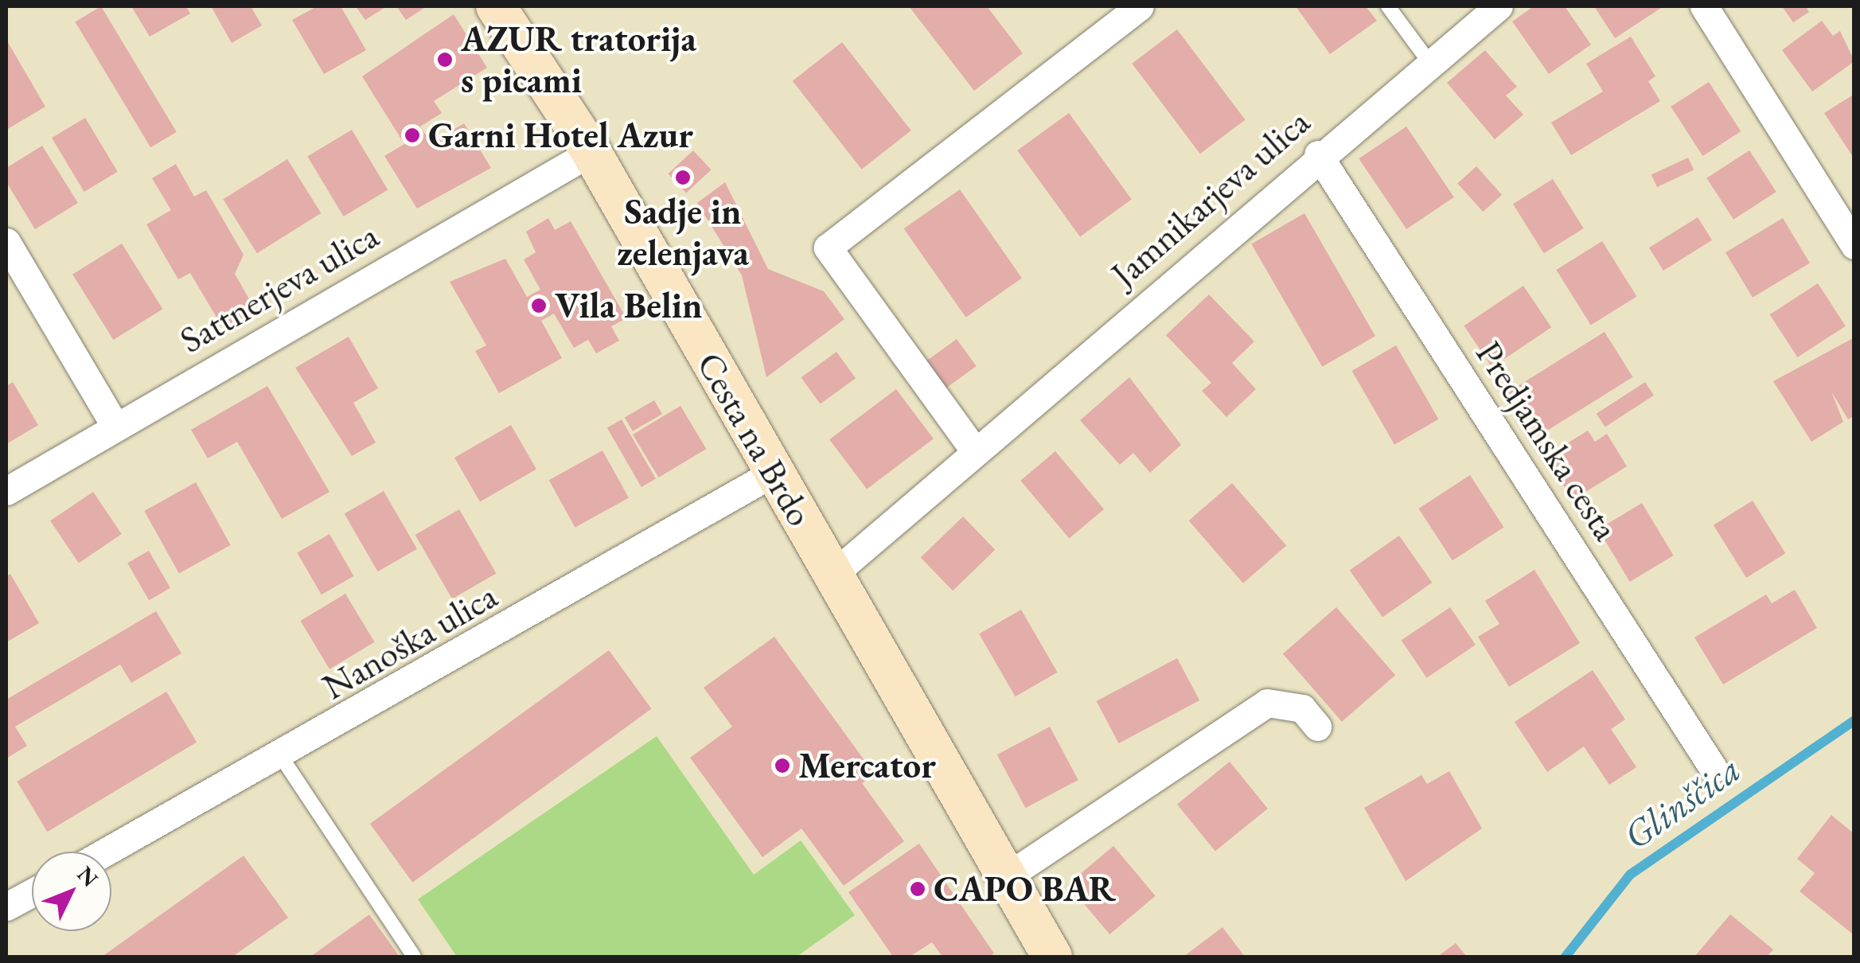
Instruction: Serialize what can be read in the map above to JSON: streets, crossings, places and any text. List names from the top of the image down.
{
  "streets": {
    "street": [
      "Jamnikarjeva ulica",
      "Sattnerjeva ulica",
      "Cesta na Brdo",
      "Predjamska cesta",
      "Nanoška ulica"
    ]
  },
  "crossings": [
    ["Jamnikarjeva ulica", "Cesta na Brdo"],
    ["Jamnikarjeva ulica", "Predjamska cesta"],
    ["Sattnerjeva ulica", "Cesta na Brdo"],
    ["Cesta na Brdo", "Nanoška ulica"]
  ],
  "water": ["Glinščica"],
  "places": [
    "AZUR tratorija s picami",
    "Garni Hotel Azur",
    "Sadje in zelenjava",
    "Vila Belin",
    "Mercator",
    "CAPO BAR"
  ],
  "north": "top right"
}
